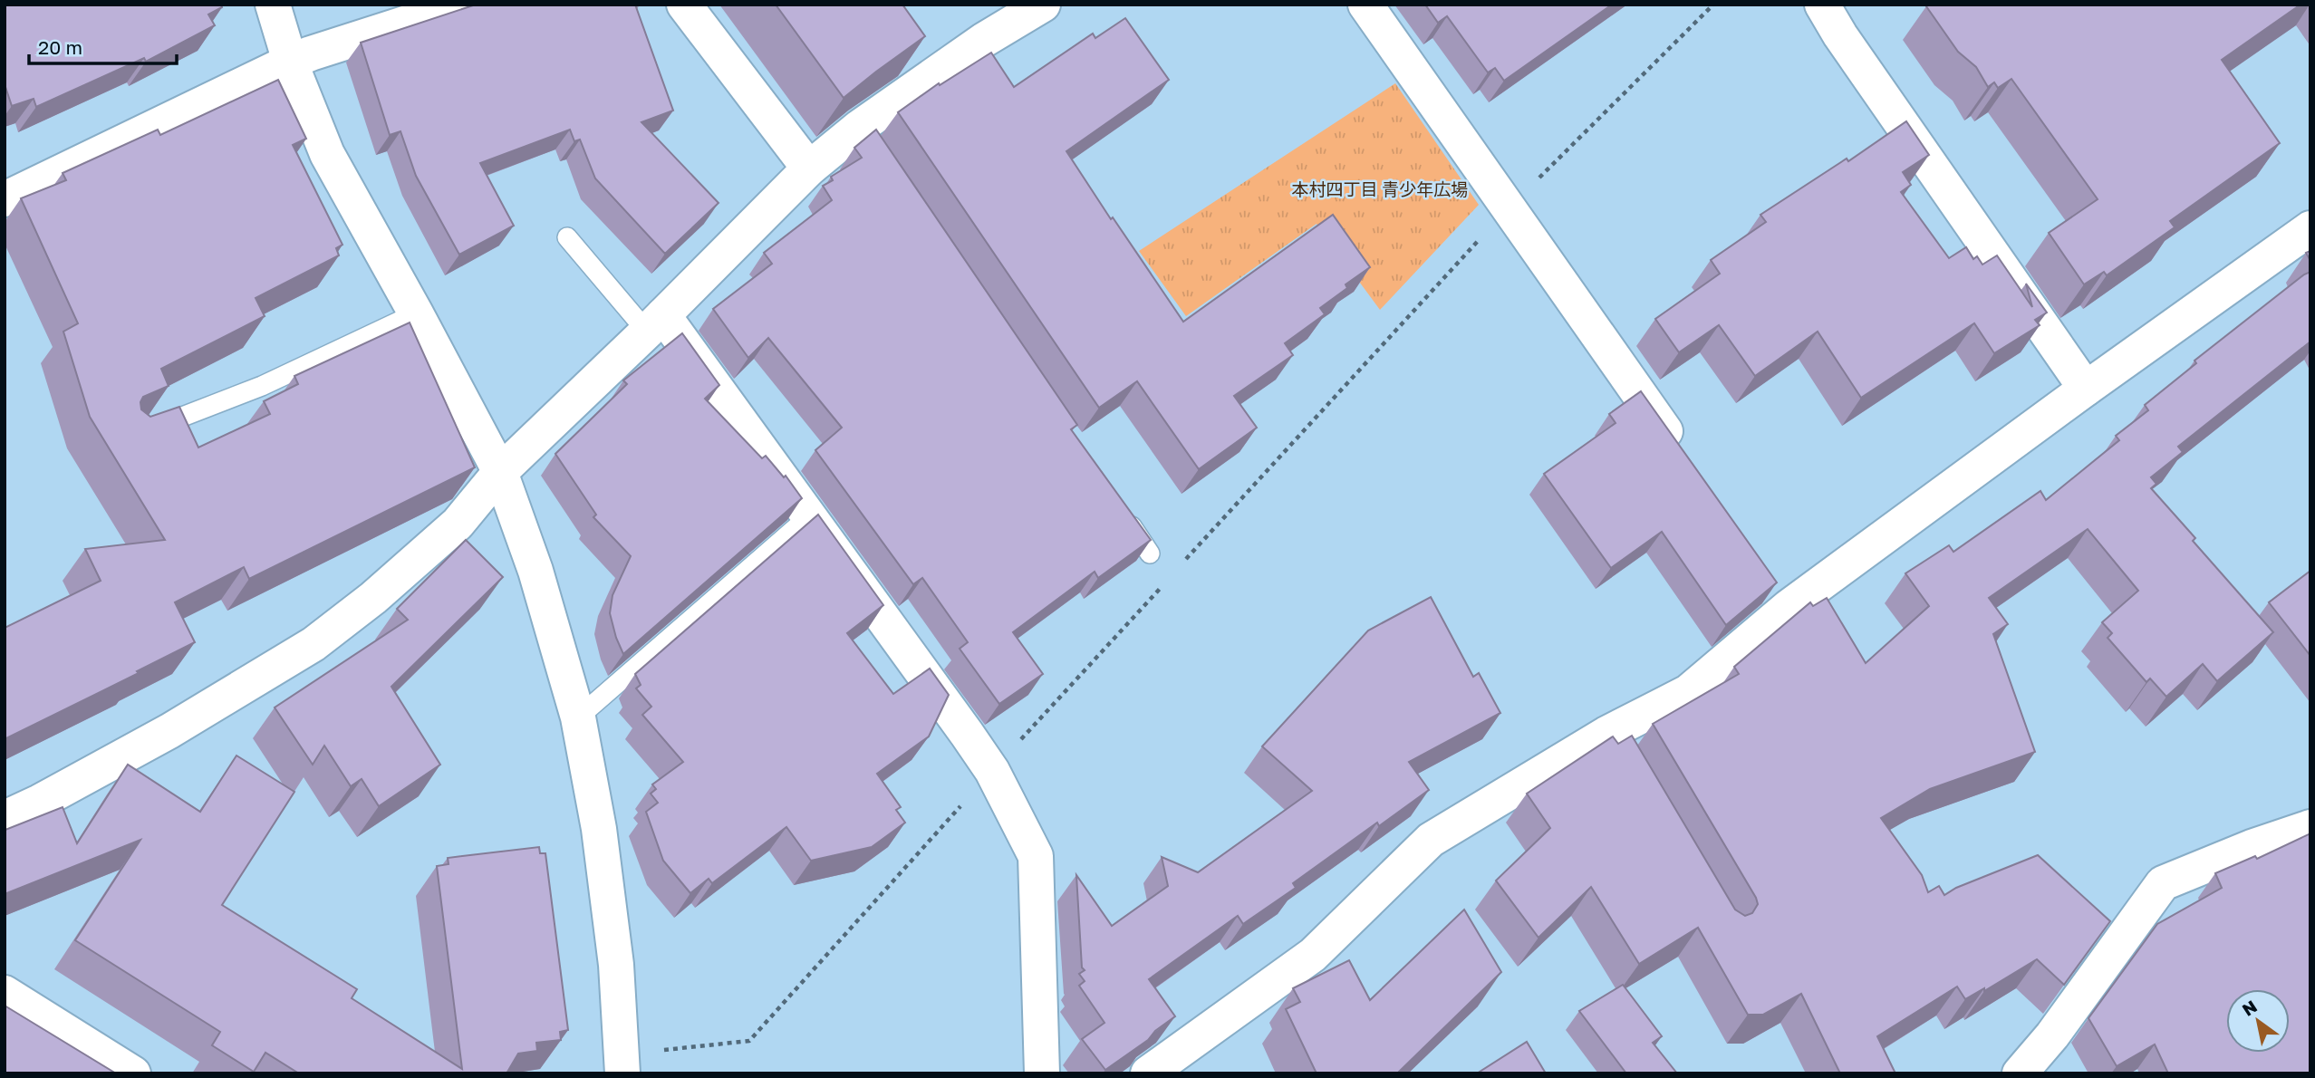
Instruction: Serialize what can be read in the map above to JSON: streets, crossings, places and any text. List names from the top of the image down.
{
  "parks": ["本村四丁目 青少年広場"],
  "scale_bar": "20 m",
  "north": "top left"
}
